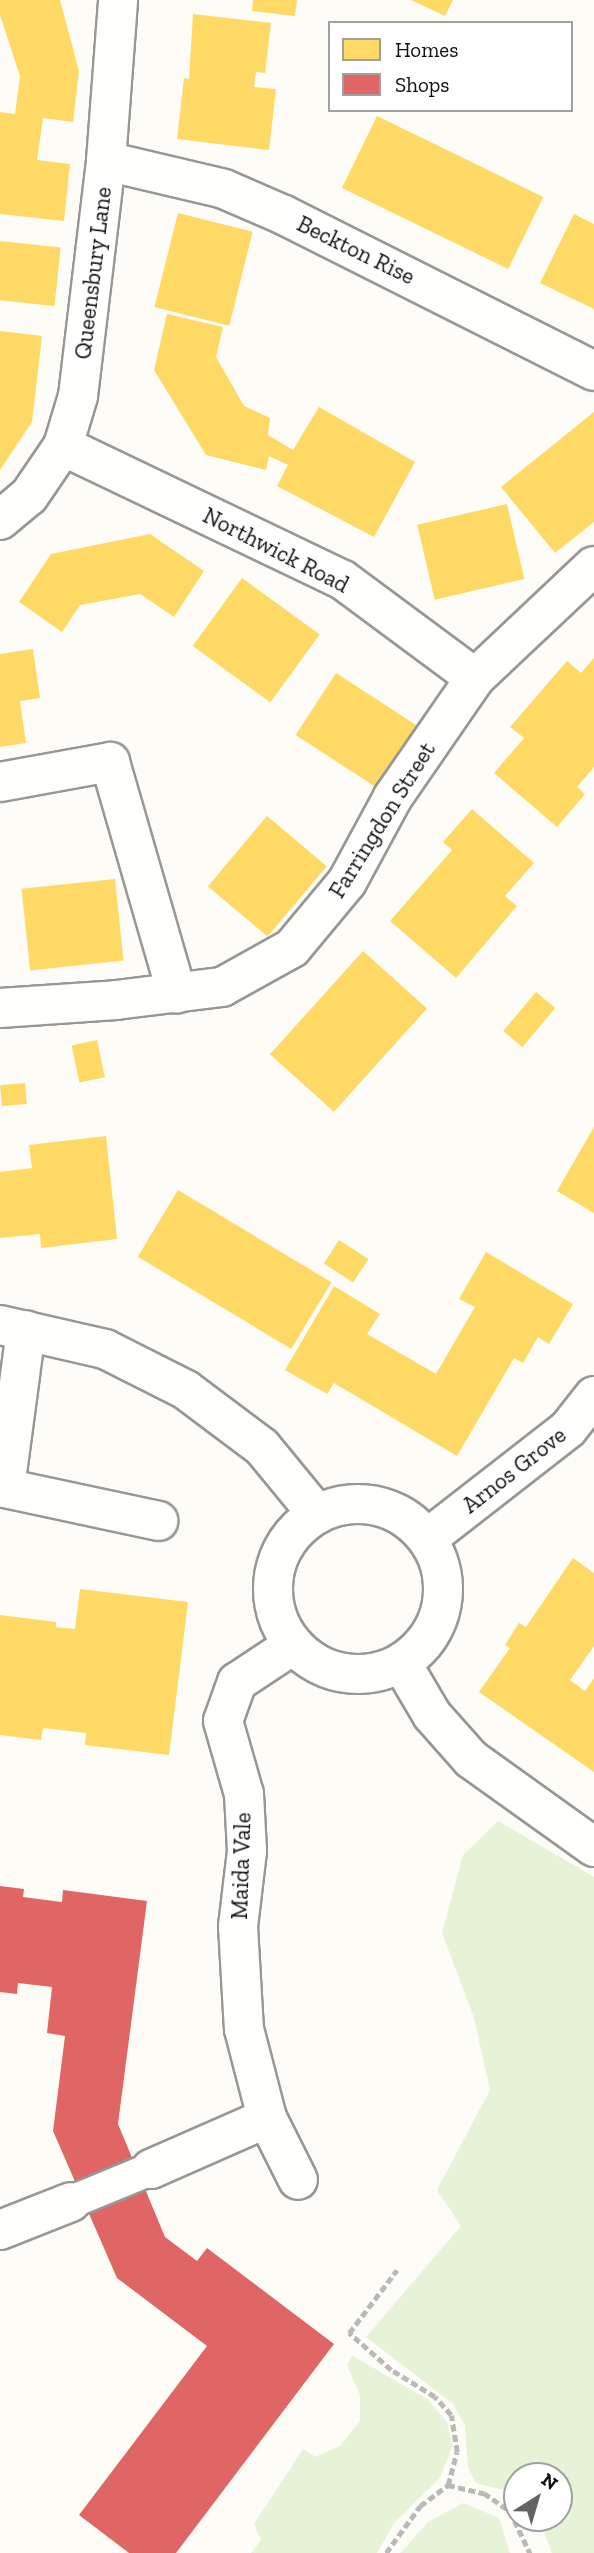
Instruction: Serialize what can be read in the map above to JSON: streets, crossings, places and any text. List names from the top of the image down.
{
  "streets": {
    "street": [
      "Beckton Rise",
      "Queensbury Lane",
      "Northwick Road",
      "Farringdon Street",
      "Arnos Grove",
      "Maida Vale"
    ]
  },
  "crossings": [
    ["Beckton Rise", "Queensbury Lane"],
    ["Queensbury Lane", "Northwick Road"],
    ["Northwick Road", "Farringdon Street"],
    ["Arnos Grove", "Maida Vale"]
  ],
  "legend": ["Homes", "Shops"],
  "north": "top right"
}
